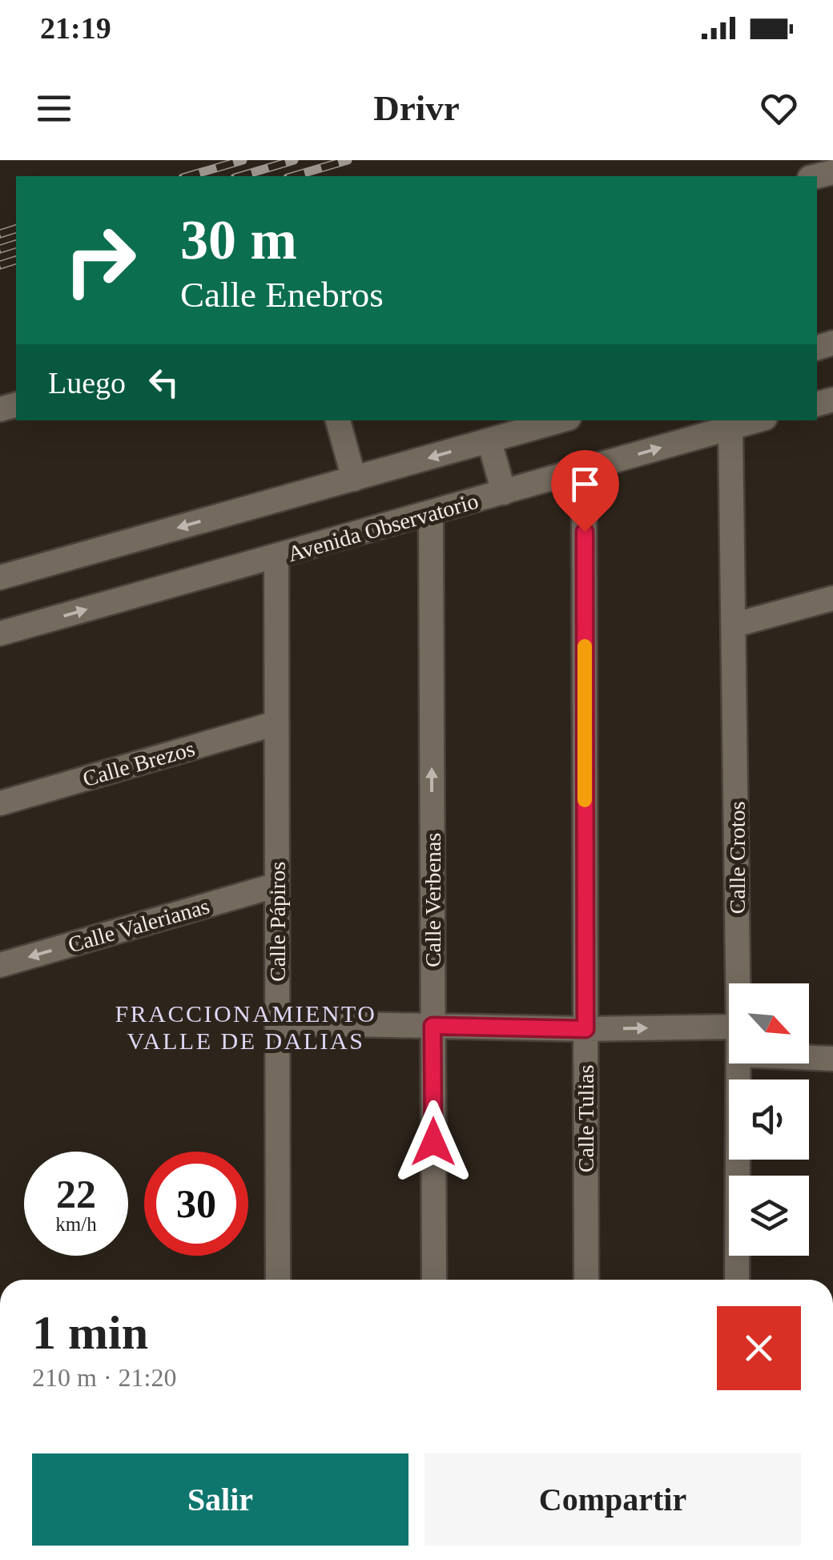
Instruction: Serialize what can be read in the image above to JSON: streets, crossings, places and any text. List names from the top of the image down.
{
  "streets": {
    "street": [
      "Avenida Observatorio",
      "Calle Brezos",
      "Calle Crotos",
      "Calle Verbenas",
      "Calle Pápiros",
      "Calle Valerianas",
      "Calle Tulias"
    ]
  },
  "crossings": [
    ["Avenida Observatorio", "Calle Crotos"],
    ["Avenida Observatorio", "Calle Verbenas"],
    ["Avenida Observatorio", "Calle Pápiros"],
    ["Avenida Observatorio", "Calle Tulias"],
    ["Calle Brezos", "Calle Pápiros"],
    ["Calle Pápiros", "Calle Valerianas"]
  ],
  "one_way": ["Calle Verbenas", "Calle Valerianas"],
  "districts": ["FRACCIONAMIENTO VALLE DE DALIAS"],
  "north": "bottom right",
  "page": {
    "status": "21:19",
    "header": "Drivr",
    "turn": ["30 m", "Calle Enebros"],
    "then": "Luego",
    "speed": "22 km/h",
    "limit": "30",
    "heading": ["1 min", "210 m · 21:20"],
    "buttons": ["Salir", "Compartir"]
  }
}
